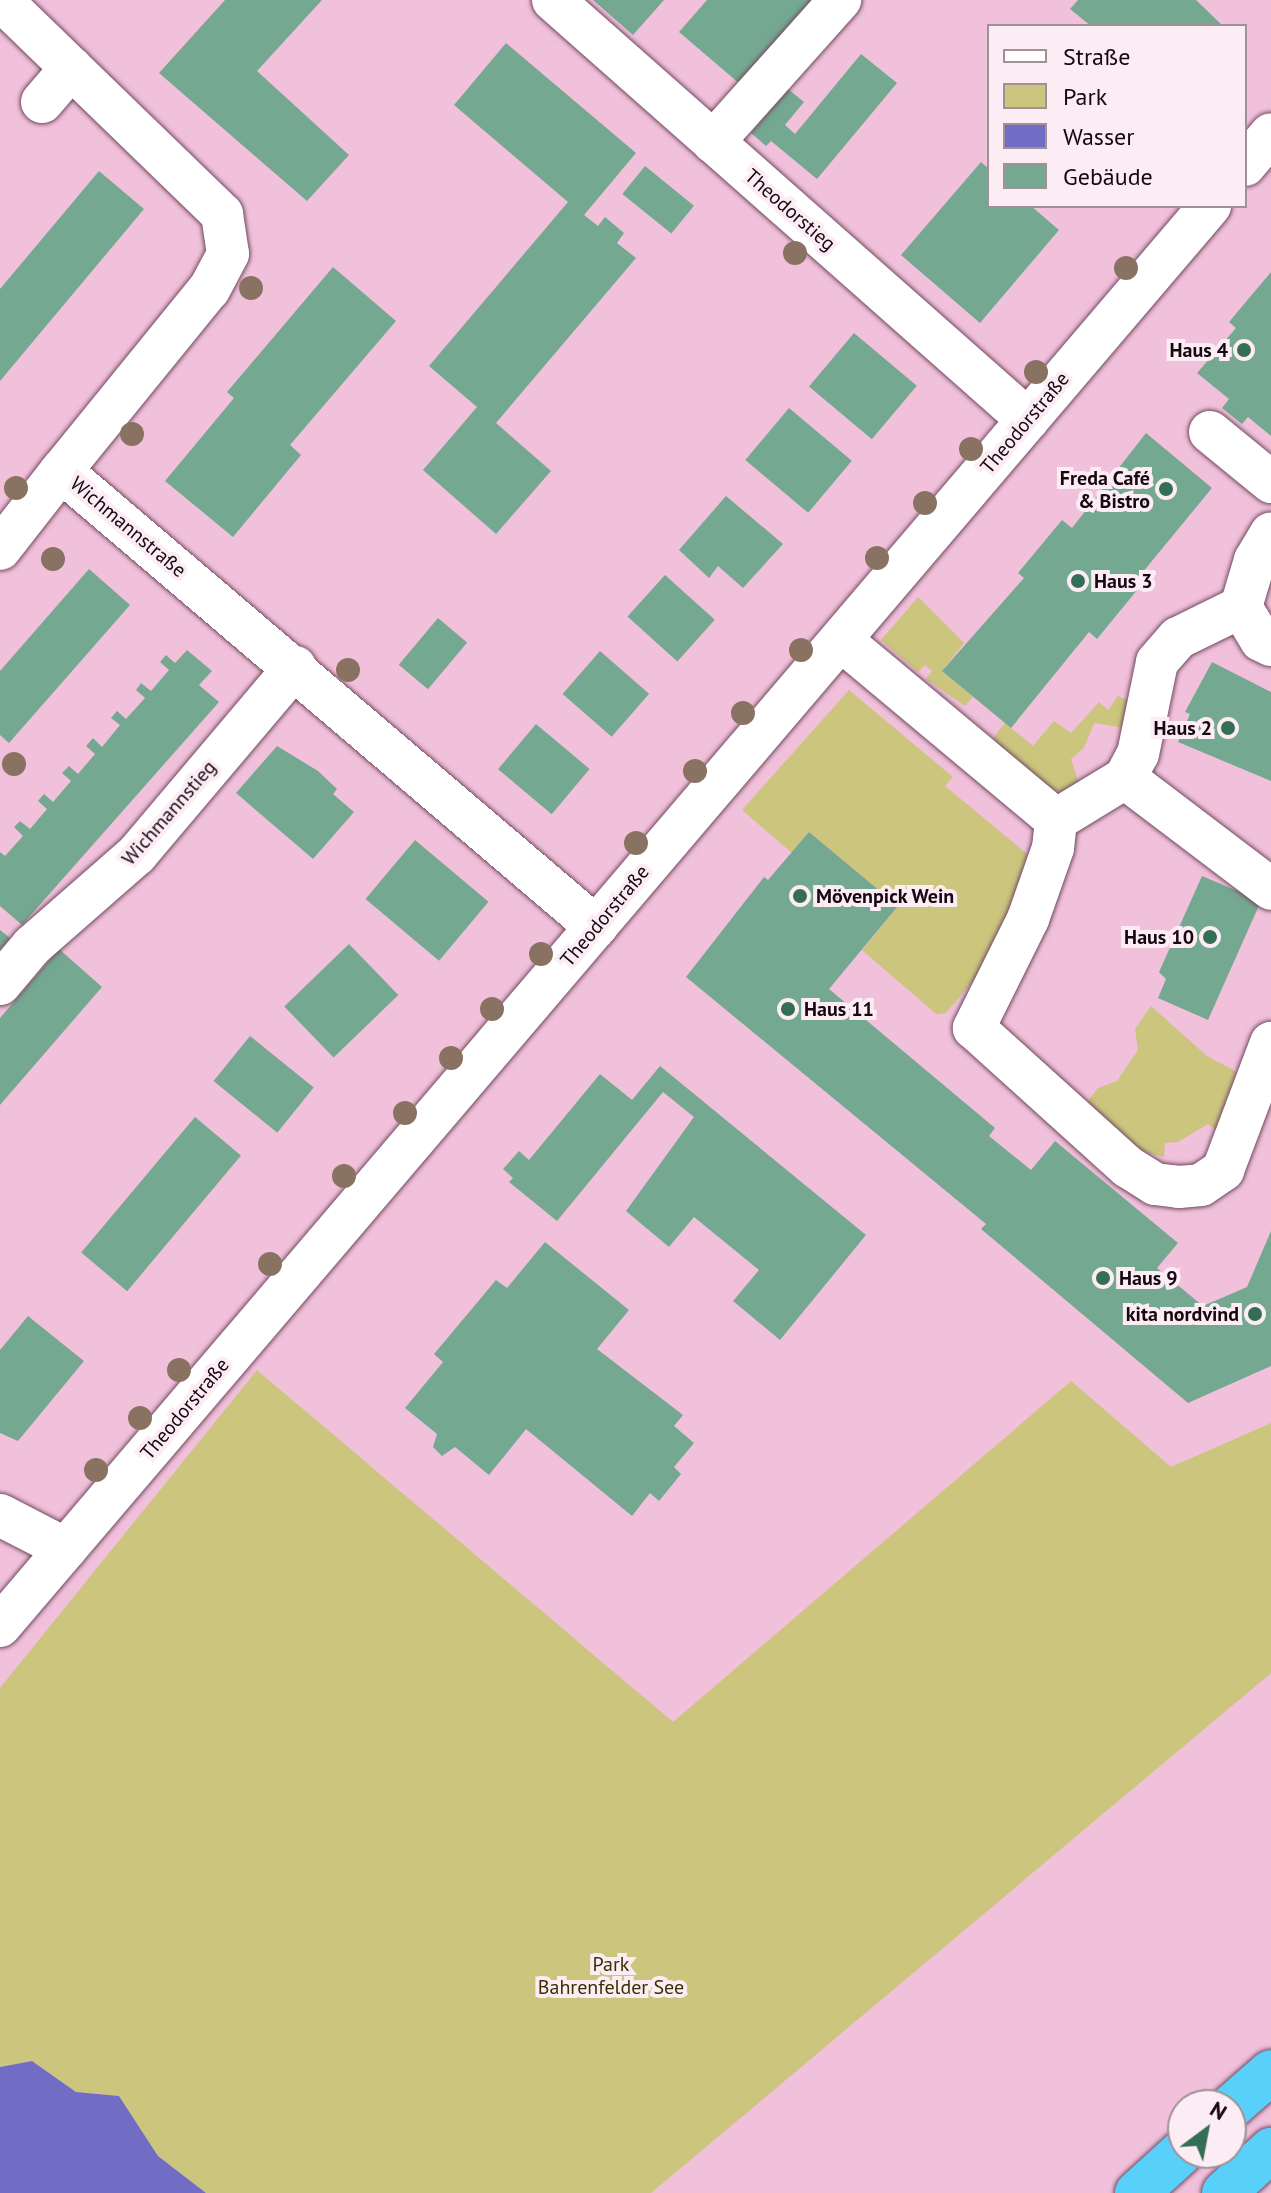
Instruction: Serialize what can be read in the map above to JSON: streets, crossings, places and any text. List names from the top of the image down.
{
  "streets": {
    "street": [
      "Theodorstieg",
      "Theodorstraße",
      "Wichmannstraße",
      "Wichmannstieg"
    ]
  },
  "crossings": [
    ["Theodorstieg", "Theodorstraße"],
    ["Theodorstraße", "Wichmannstraße"],
    ["Wichmannstraße", "Wichmannstieg"]
  ],
  "parks": ["Park Bahrenfelder See"],
  "places": [
    "Haus 4",
    "Freda Café & Bistro",
    "Haus 3",
    "Haus 2",
    "Mövenpick Wein",
    "Haus 10",
    "Haus 11",
    "Haus 9",
    "kita nordvind"
  ],
  "legend": [
    "Straße",
    "Park",
    "Wasser",
    "Gebäude"
  ],
  "north": "top right"
}
